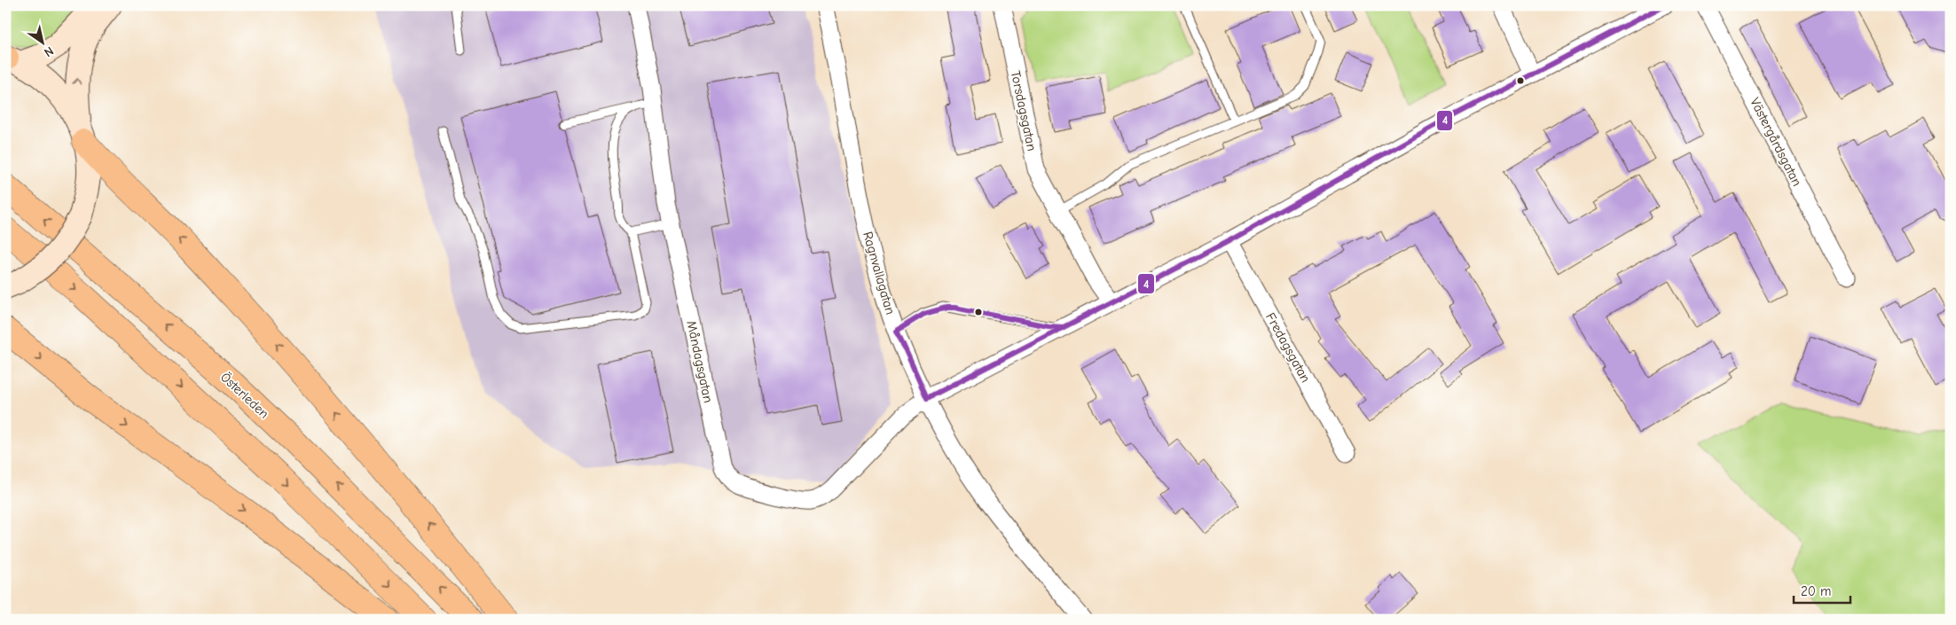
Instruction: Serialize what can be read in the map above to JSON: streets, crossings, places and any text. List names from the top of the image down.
{
  "streets": {
    "main road": ["Österleden"],
    "street": [
      "Torsdagsgatan",
      "Västergårdsgatan",
      "Ragnvallagatan",
      "Fredagsgatan",
      "Måndagsgatan"
    ]
  },
  "crossings": [
    ["Ragnvallagatan", "Måndagsgatan"]
  ],
  "lines": ["transit line 4"],
  "scale_bar": "20 m",
  "north": "bottom right"
}
